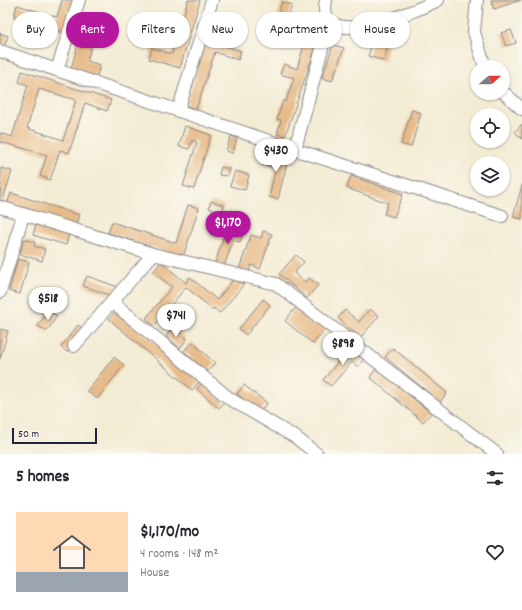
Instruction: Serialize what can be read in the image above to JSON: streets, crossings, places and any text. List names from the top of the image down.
{
  "scale_bar": "50 m",
  "north": "right",
  "page": {
    "chip": [
      "Buy",
      "Rent",
      "Filters",
      "New",
      "Apartment",
      "House"
    ],
    "price": [
      "$430",
      "$1,170",
      "$518",
      "$741",
      "$898"
    ],
    "scale": "50 m",
    "heading": "5 homes",
    "list": [
      {
        "name": "$1,170/mo",
        "note": "4 rooms · 148 m² · House"
      }
    ]
  }
}
